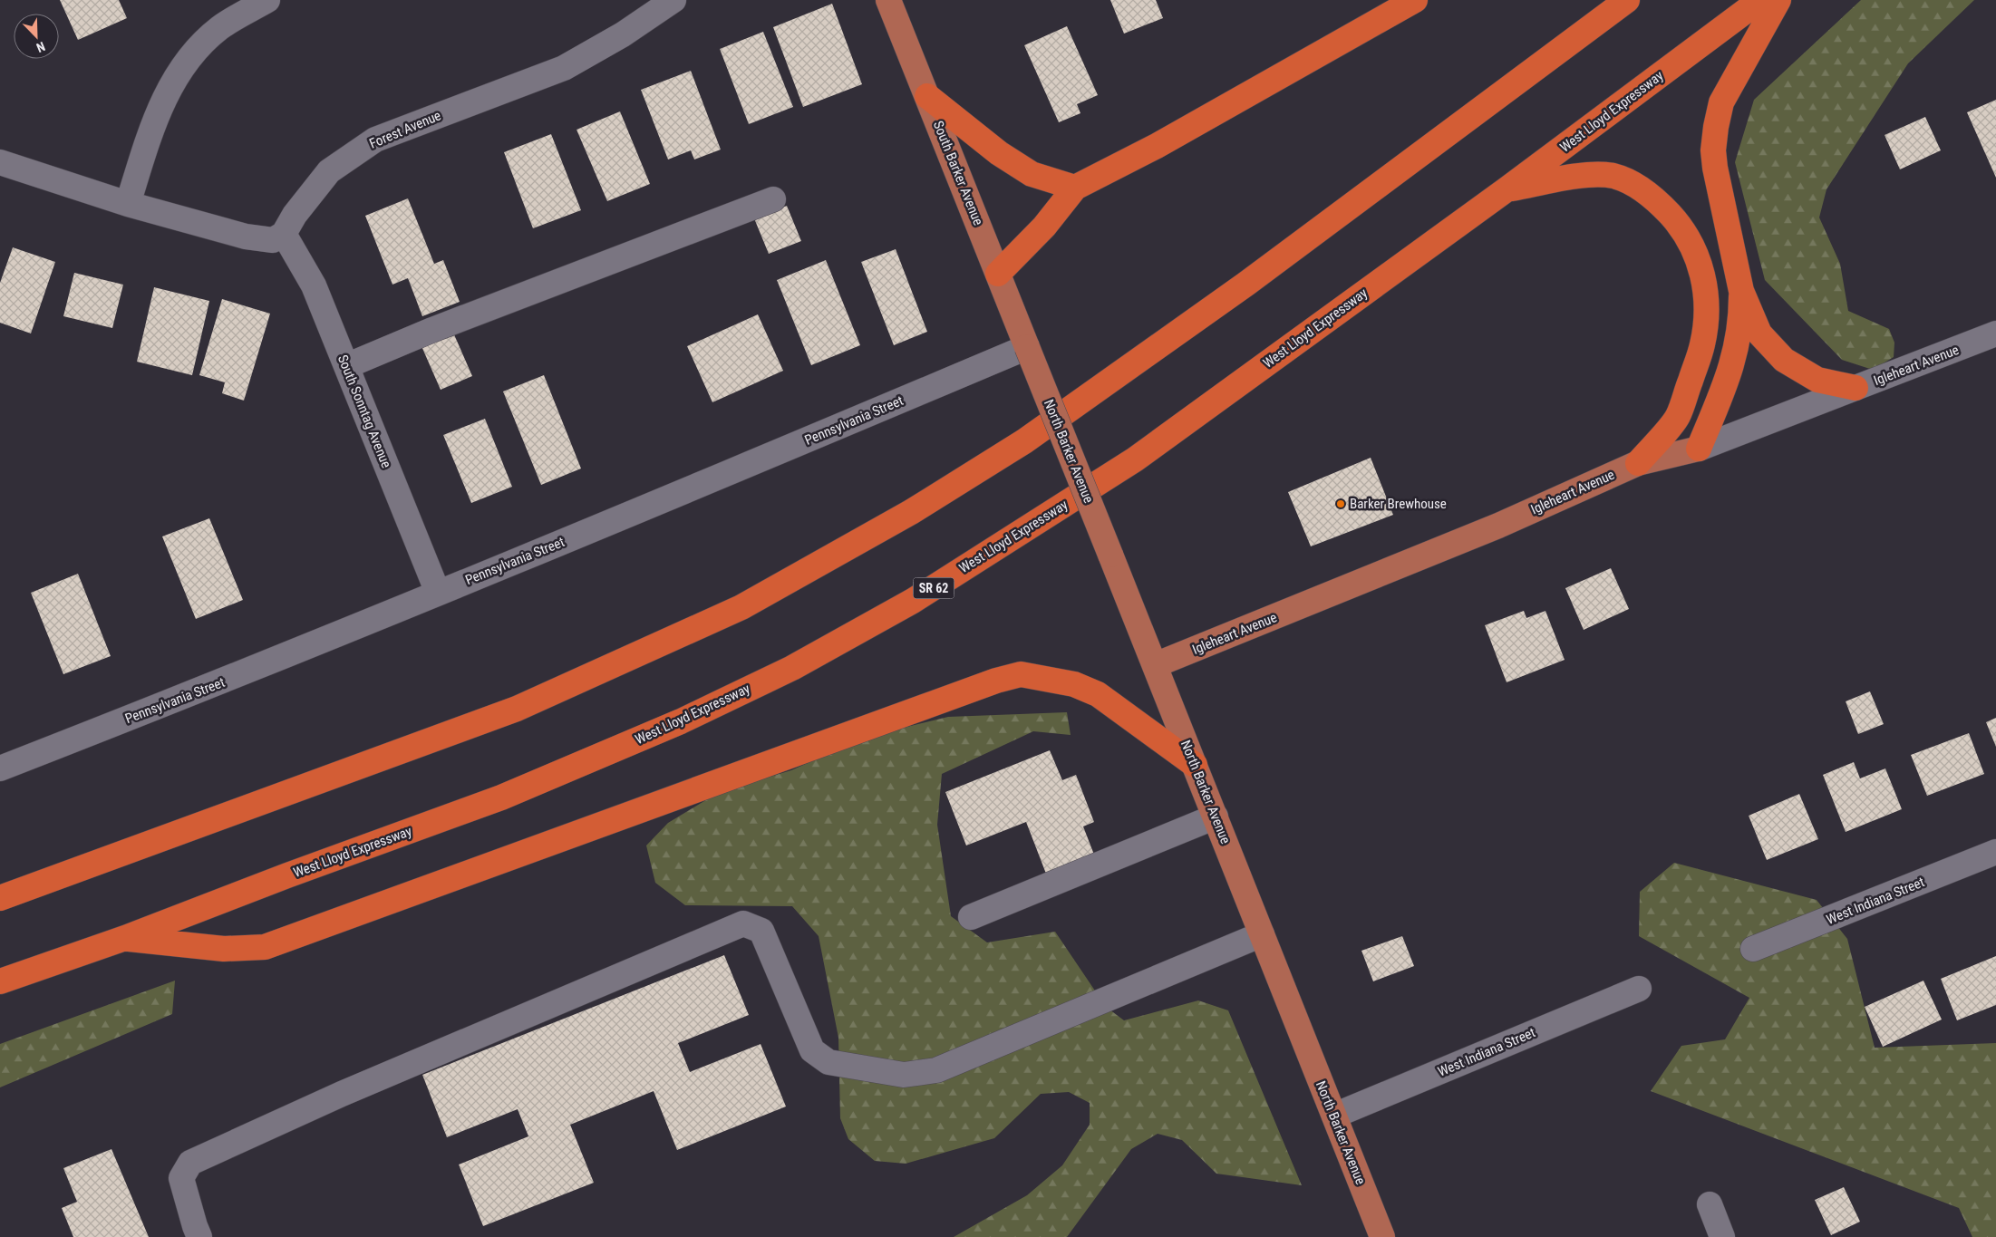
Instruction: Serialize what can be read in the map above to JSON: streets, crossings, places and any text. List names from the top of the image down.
{
  "streets": {
    "highway": ["West Lloyd Expressway", "SR 62"],
    "main road": ["South Barker Avenue", "Igleheart Avenue", "North Barker Avenue"],
    "street": [
      "Forest Avenue",
      "South Sonntag Avenue",
      "Pennsylvania Street",
      "West Indiana Street"
    ]
  },
  "crossings": [
    ["Forest Avenue", "South Sonntag Avenue"],
    ["South Barker Avenue", "Pennsylvania Street"],
    ["South Barker Avenue", "North Barker Avenue"],
    ["Igleheart Avenue", "North Barker Avenue"],
    ["South Sonntag Avenue", "Pennsylvania Street"],
    ["Pennsylvania Street", "North Barker Avenue"],
    ["North Barker Avenue", "West Indiana Street"]
  ],
  "places": ["Barker Brewhouse"],
  "north": "bottom right"
}
